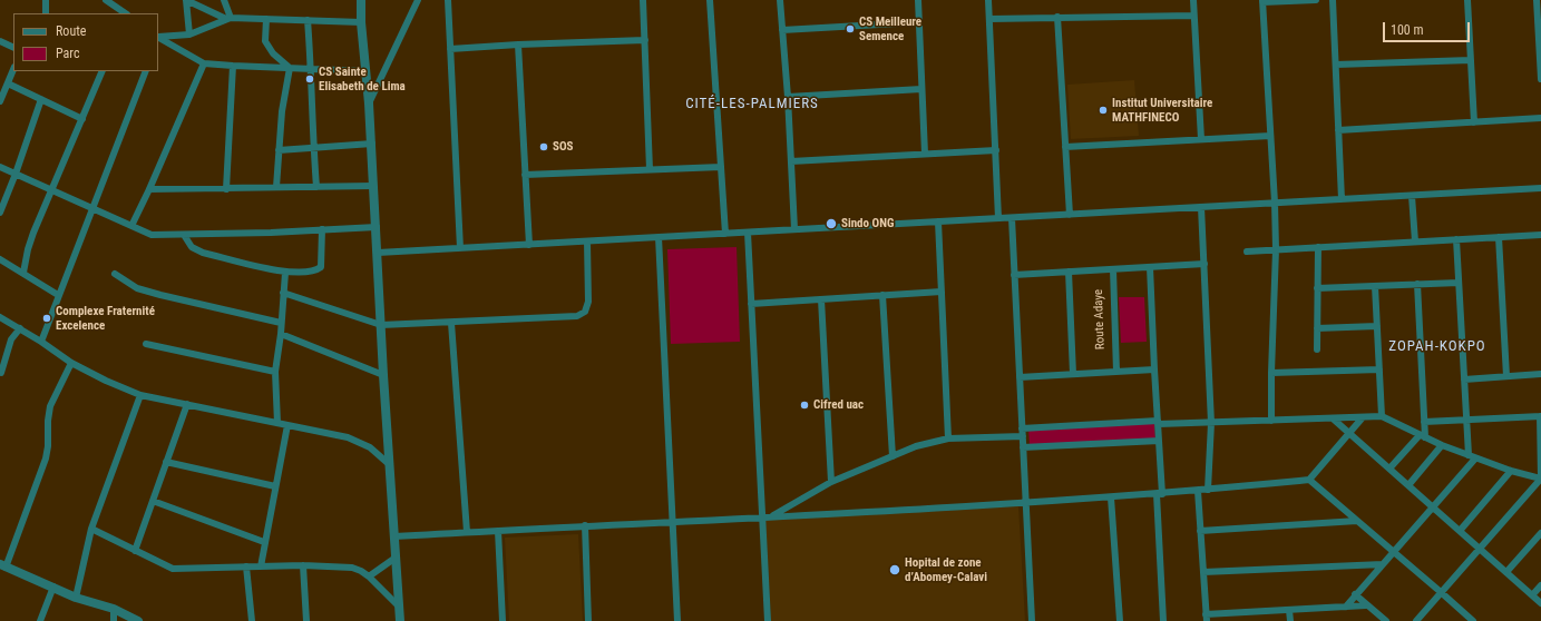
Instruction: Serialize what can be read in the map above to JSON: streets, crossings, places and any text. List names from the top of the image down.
{
  "districts": ["CITÉ-LES-PALMIERS", "ZOPAH-KOKPO"],
  "places": [
    "CS Meilleure Semence",
    "CS Sainte Elisabeth de Lima",
    "Institut Universitaire MATHFINECO",
    "SOS",
    "Sindo ONG",
    "Complexe Fraternité Excelence",
    "Cifred uac",
    "Hopital de zone d’Abomey-Calavi"
  ],
  "legend": ["Route", "Parc"],
  "scale_bar": "100 m"
}
